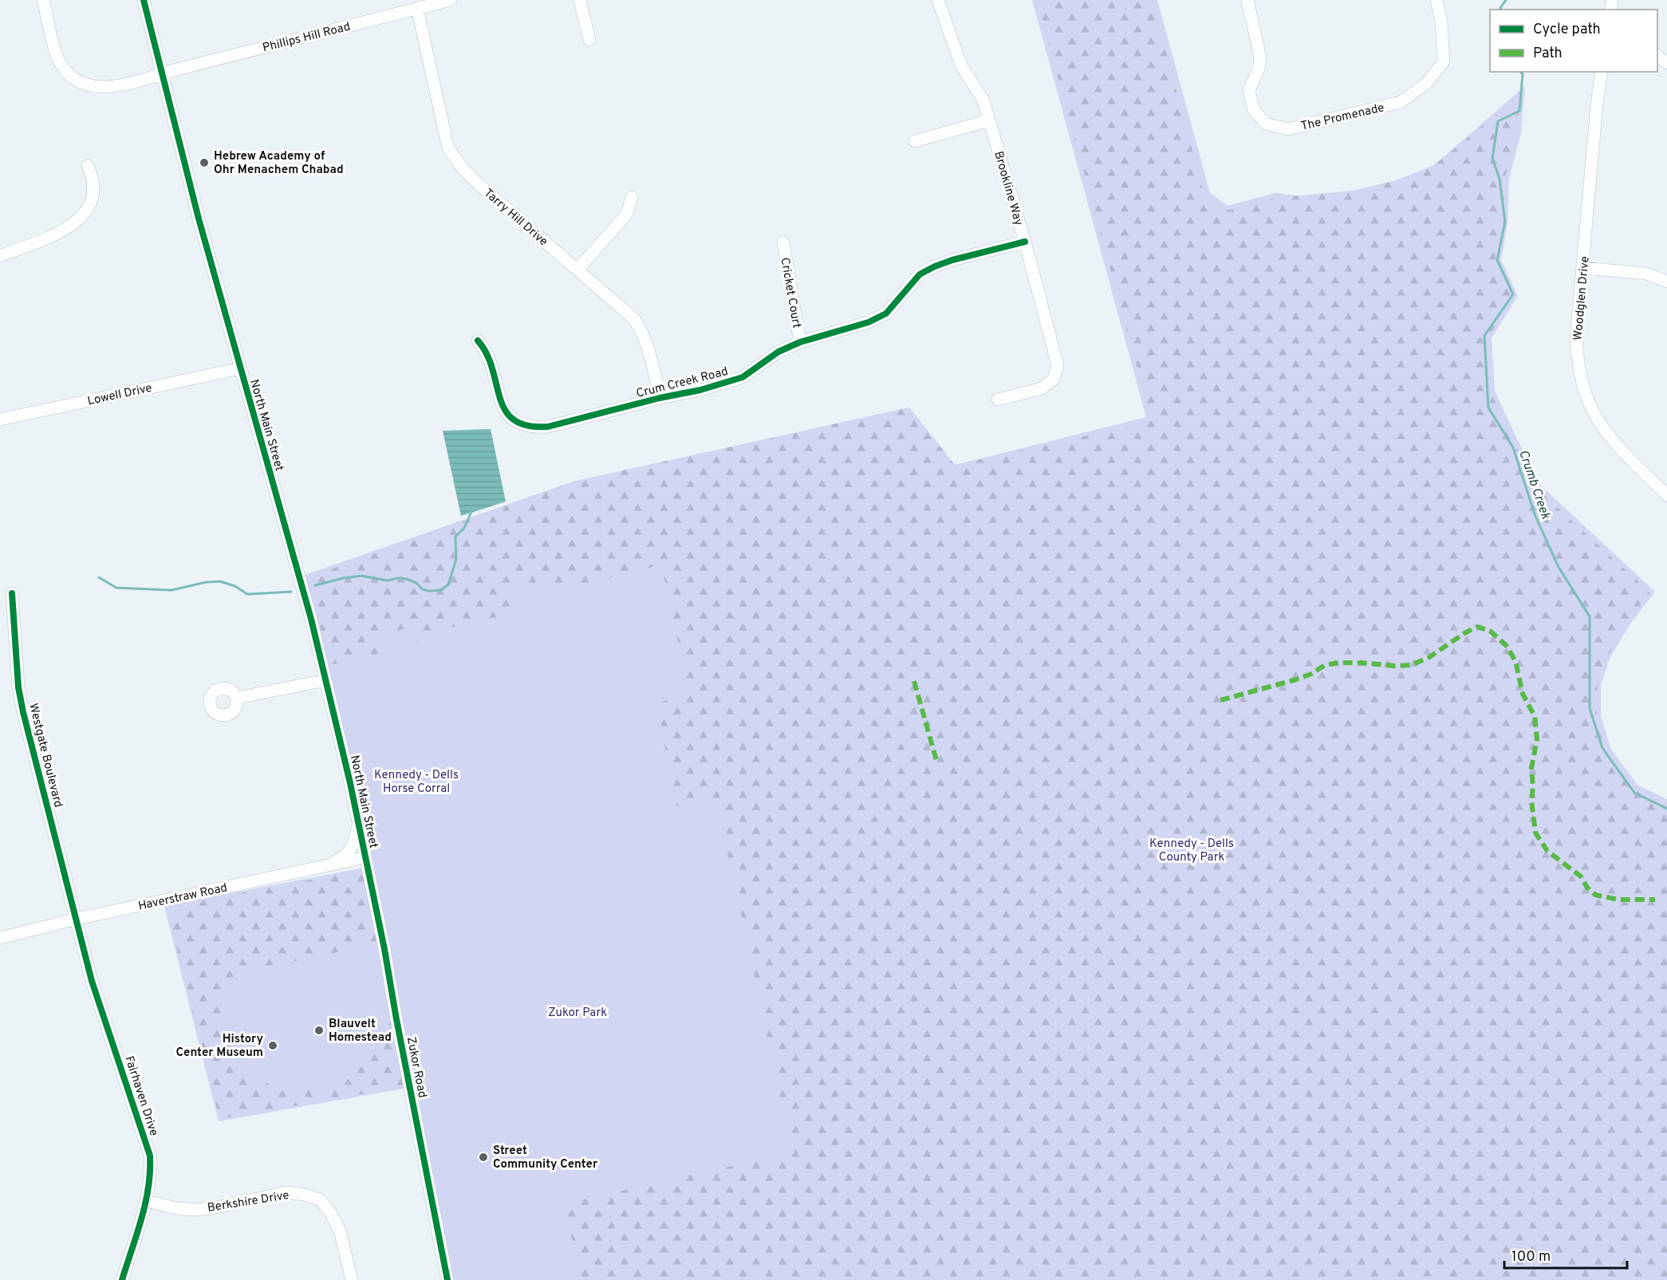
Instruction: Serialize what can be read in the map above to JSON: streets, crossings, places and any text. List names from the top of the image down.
{
  "streets": {
    "street": [
      "Phillips Hill Road",
      "The Promenade",
      "Brookline Way",
      "Tarry Hill Drive",
      "Cricket Court",
      "Woodglen Drive",
      "Crum Creek Road",
      "Lowell Drive",
      "North Main Street",
      "Westgate Boulevard",
      "Haverstraw Road",
      "Zukor Road",
      "Fairhaven Drive",
      "Berkshire Drive"
    ]
  },
  "crossings": [
    ["Phillips Hill Road", "Tarry Hill Drive"],
    ["Phillips Hill Road", "North Main Street"],
    ["Brookline Way", "Crum Creek Road"],
    ["Tarry Hill Drive", "Crum Creek Road"],
    ["Cricket Court", "Crum Creek Road"],
    ["Lowell Drive", "North Main Street"],
    ["North Main Street", "Haverstraw Road"],
    ["North Main Street", "Zukor Road"],
    ["Westgate Boulevard", "Haverstraw Road"],
    ["Westgate Boulevard", "Fairhaven Drive"],
    ["Haverstraw Road", "Zukor Road"],
    ["Haverstraw Road", "Fairhaven Drive"],
    ["Fairhaven Drive", "Berkshire Drive"]
  ],
  "water": ["Crumb Creek"],
  "parks": ["Kennedy - Dells Horse Corral", "Kennedy - Dells County Park", "Zukor Park"],
  "places": [
    "Hebrew Academy of Ohr Menachem Chabad",
    "Blauvelt Homestead",
    "History Center Museum",
    "Street Community Center"
  ],
  "legend": ["Cycle path", "Path"],
  "scale_bar": "100 m"
}
